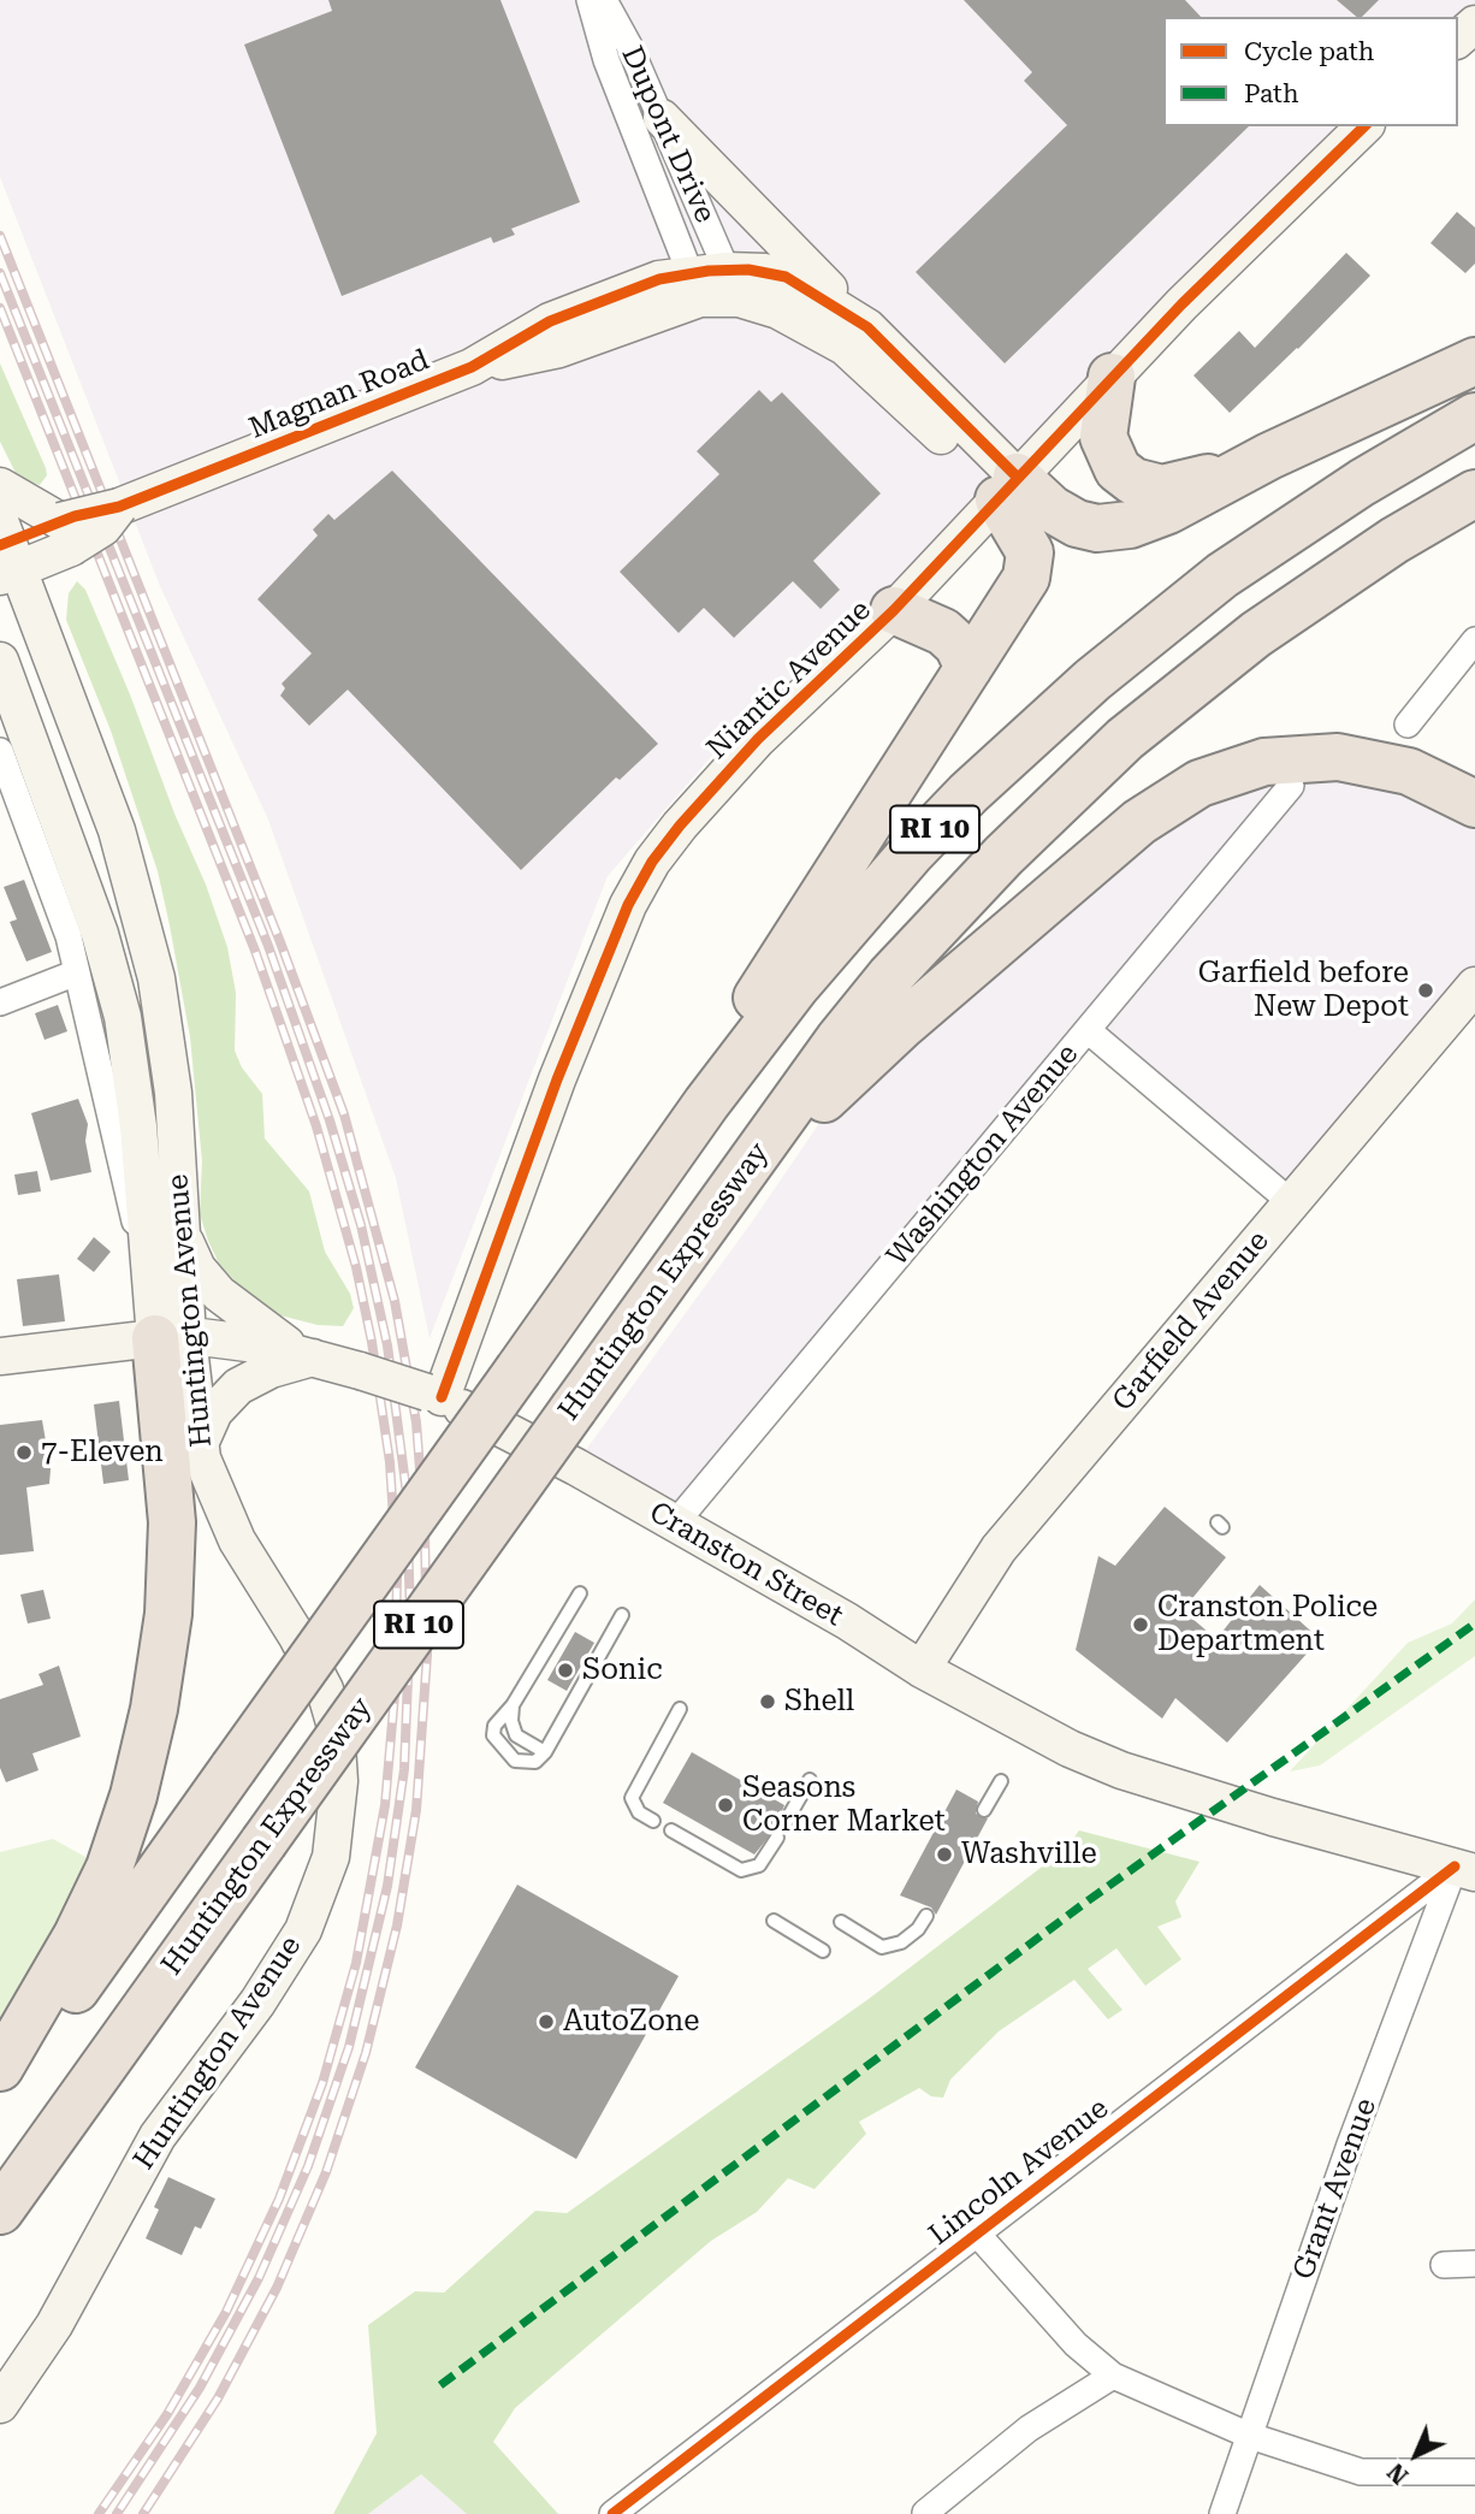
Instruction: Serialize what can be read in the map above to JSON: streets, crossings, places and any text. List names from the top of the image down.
{
  "streets": {
    "highway": ["RI 10", "Huntington Expressway"],
    "main road": [
      "Magnan Road",
      "Niantic Avenue",
      "Huntington Avenue",
      "Garfield Avenue",
      "Cranston Street"
    ],
    "street": [
      "Dupont Drive",
      "Washington Avenue",
      "Lincoln Avenue",
      "Grant Avenue"
    ]
  },
  "crossings": [
    ["Dupont Drive", "Magnan Road"],
    ["Magnan Road", "Huntington Avenue"],
    ["Niantic Avenue", "Cranston Street"],
    ["Washington Avenue", "Cranston Street"],
    ["Huntington Avenue", "Cranston Street"],
    ["Garfield Avenue", "Cranston Street"],
    ["Cranston Street", "Lincoln Avenue"],
    ["Cranston Street", "Grant Avenue"],
    ["Lincoln Avenue", "Grant Avenue"]
  ],
  "places": [
    "Garfield before New Depot",
    "7-Eleven",
    "Cranston Police Department",
    "Sonic",
    "Shell",
    "Seasons Corner Market",
    "Washville",
    "AutoZone"
  ],
  "legend": ["Cycle path", "Path"],
  "north": "bottom left"
}
